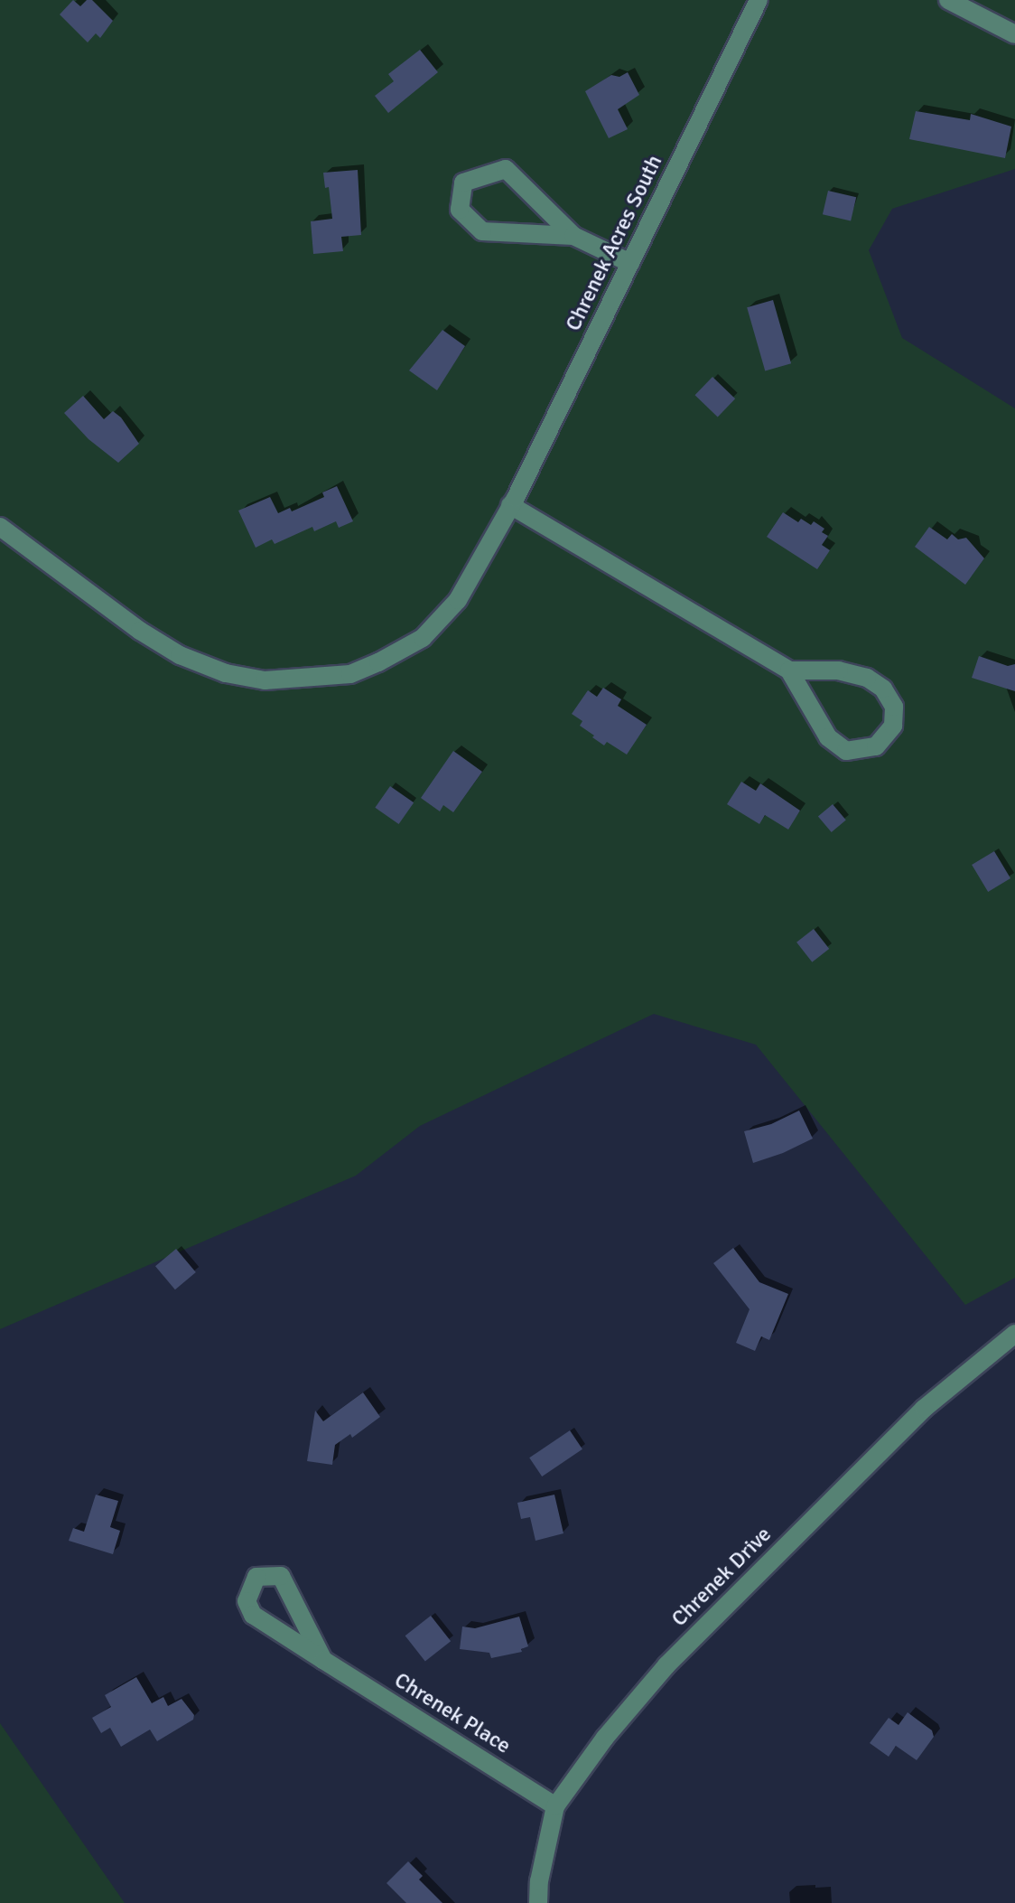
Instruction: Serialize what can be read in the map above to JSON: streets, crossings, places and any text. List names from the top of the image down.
{
  "streets": {
    "street": ["Chrenek Acres South", "Chrenek Drive", "Chrenek Place"]
  },
  "crossings": [
    ["Chrenek Drive", "Chrenek Place"]
  ]
}
